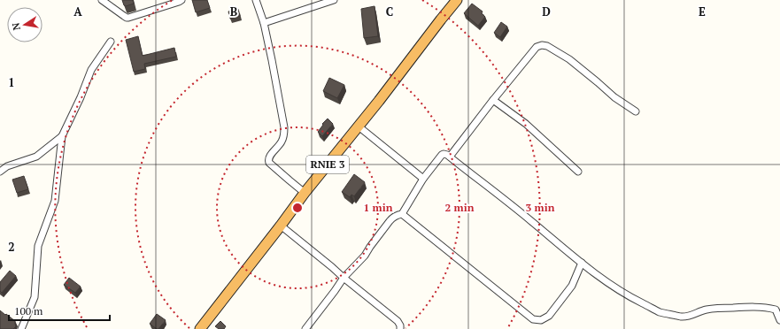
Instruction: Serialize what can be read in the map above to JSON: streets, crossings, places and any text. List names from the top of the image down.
{
  "streets": {
    "highway": ["RNIE 3"]
  },
  "scale_bar": "100 m",
  "north": "left",
  "grid": {
    "columns": [
      "A",
      "B",
      "C",
      "D",
      "E"
    ],
    "rows": ["1", "2"]
  },
  "rings": ["1 min", "2 min", "3 min"]
}
